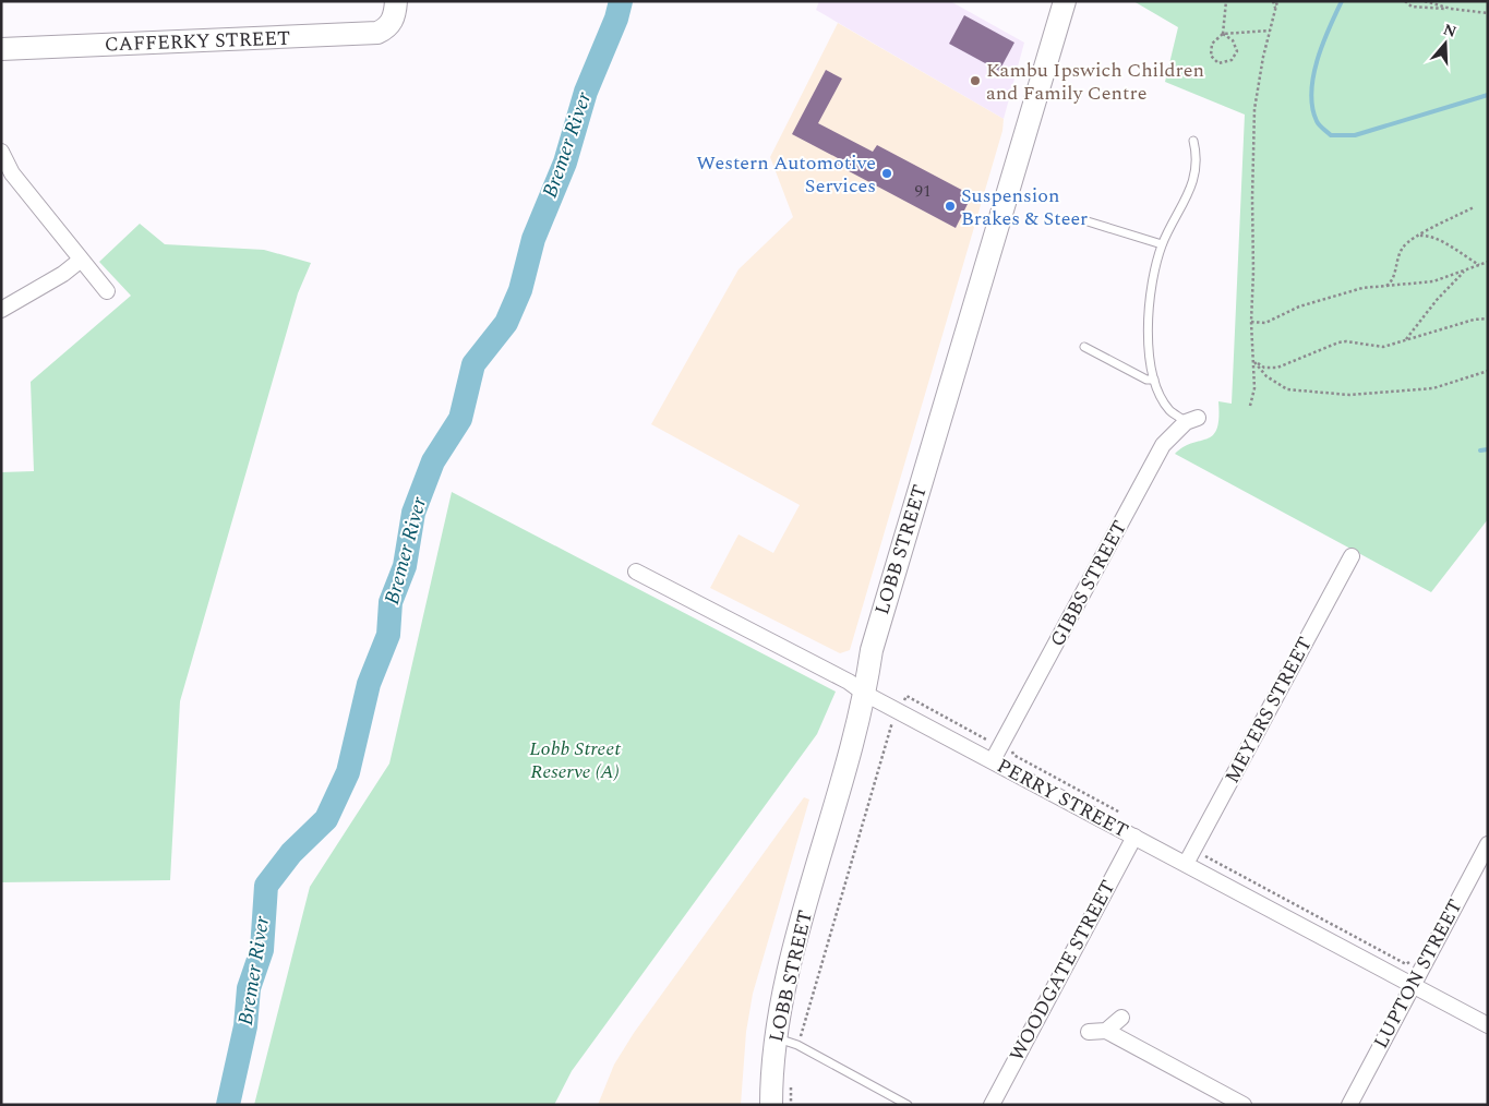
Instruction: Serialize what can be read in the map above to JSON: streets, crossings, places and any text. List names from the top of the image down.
{
  "streets": {
    "main road": ["CAFFERKY STREET", "LOBB STREET"],
    "street": [
      "GIBBS STREET",
      "MEYERS STREET",
      "PERRY STREET",
      "WOODGATE STREET",
      "LUPTON STREET"
    ]
  },
  "crossings": [
    ["LOBB STREET", "PERRY STREET"],
    ["GIBBS STREET", "PERRY STREET"],
    ["MEYERS STREET", "PERRY STREET"],
    ["PERRY STREET", "WOODGATE STREET"],
    ["PERRY STREET", "LUPTON STREET"]
  ],
  "water": ["Bremer River"],
  "parks": ["Lobb Street Reserve (A)"],
  "places": ["Kambu Ipswich Children and Family Centre", "Western Automotive Services", "Suspension Brakes & Steer"],
  "house_numbers": ["91"],
  "north": "top"
}
